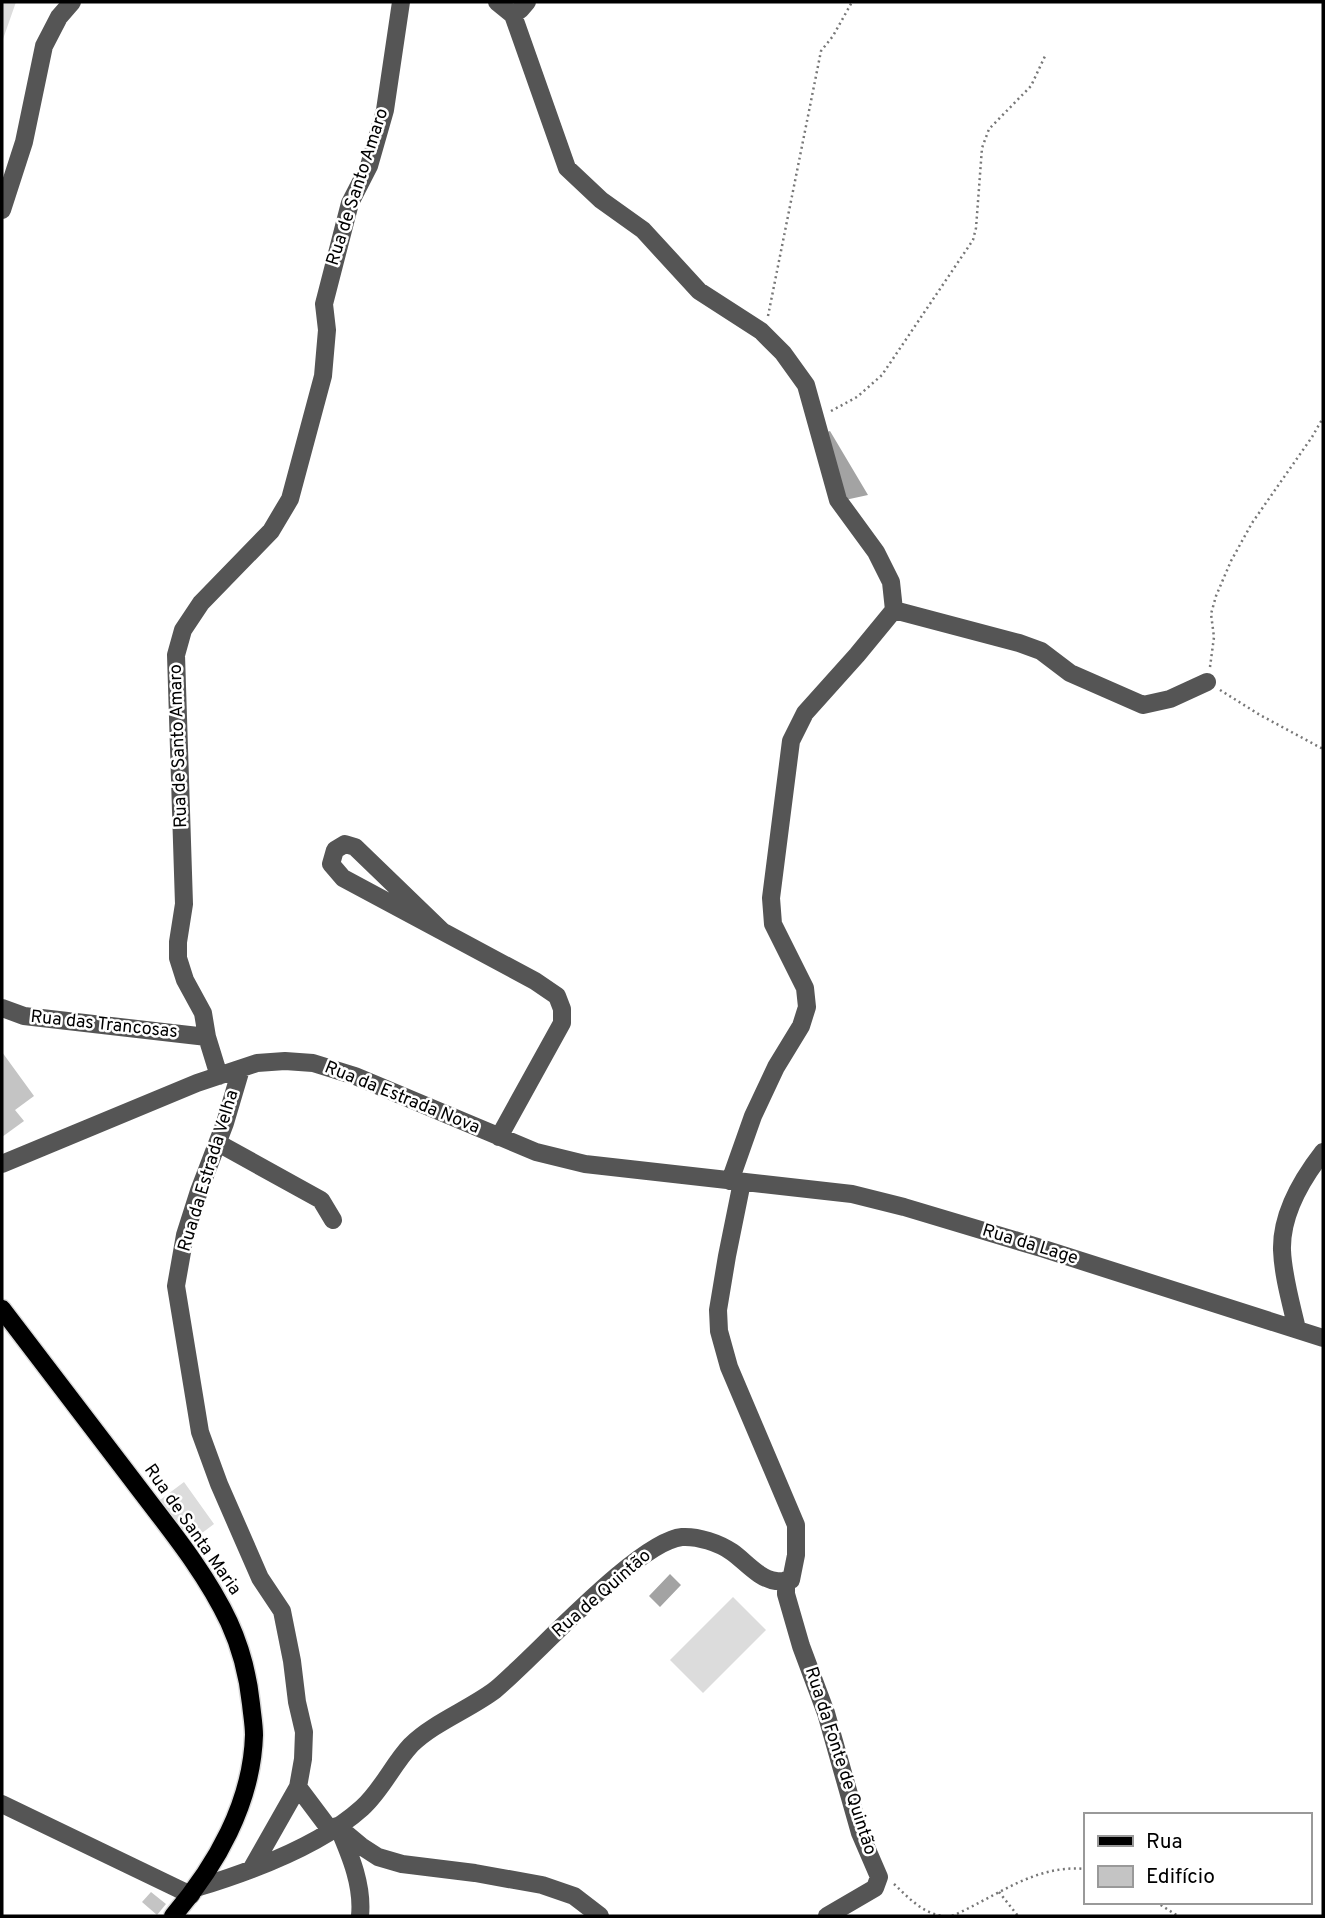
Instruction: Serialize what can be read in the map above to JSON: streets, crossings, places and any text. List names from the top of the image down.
{
  "streets": {
    "main road": ["Rua de Santa Maria"],
    "street": [
      "Rua de Santo Amaro",
      "Rua das Trancosas",
      "Rua da Estrada Nova",
      "Rua da Estrada Velha",
      "Rua da Lage",
      "Rua de Quintão",
      "Rua da Fonte de Quintão"
    ]
  },
  "crossings": [
    ["Rua de Santo Amaro", "Rua das Trancosas"],
    ["Rua de Santo Amaro", "Rua da Estrada Nova"],
    ["Rua da Estrada Nova", "Rua da Estrada Velha"],
    ["Rua da Estrada Nova", "Rua da Lage"],
    ["Rua da Estrada Velha", "Rua de Quintão"],
    ["Rua de Santa Maria", "Rua de Quintão"],
    ["Rua de Quintão", "Rua da Fonte de Quintão"]
  ],
  "legend": ["Rua", "Edifício"]
}
